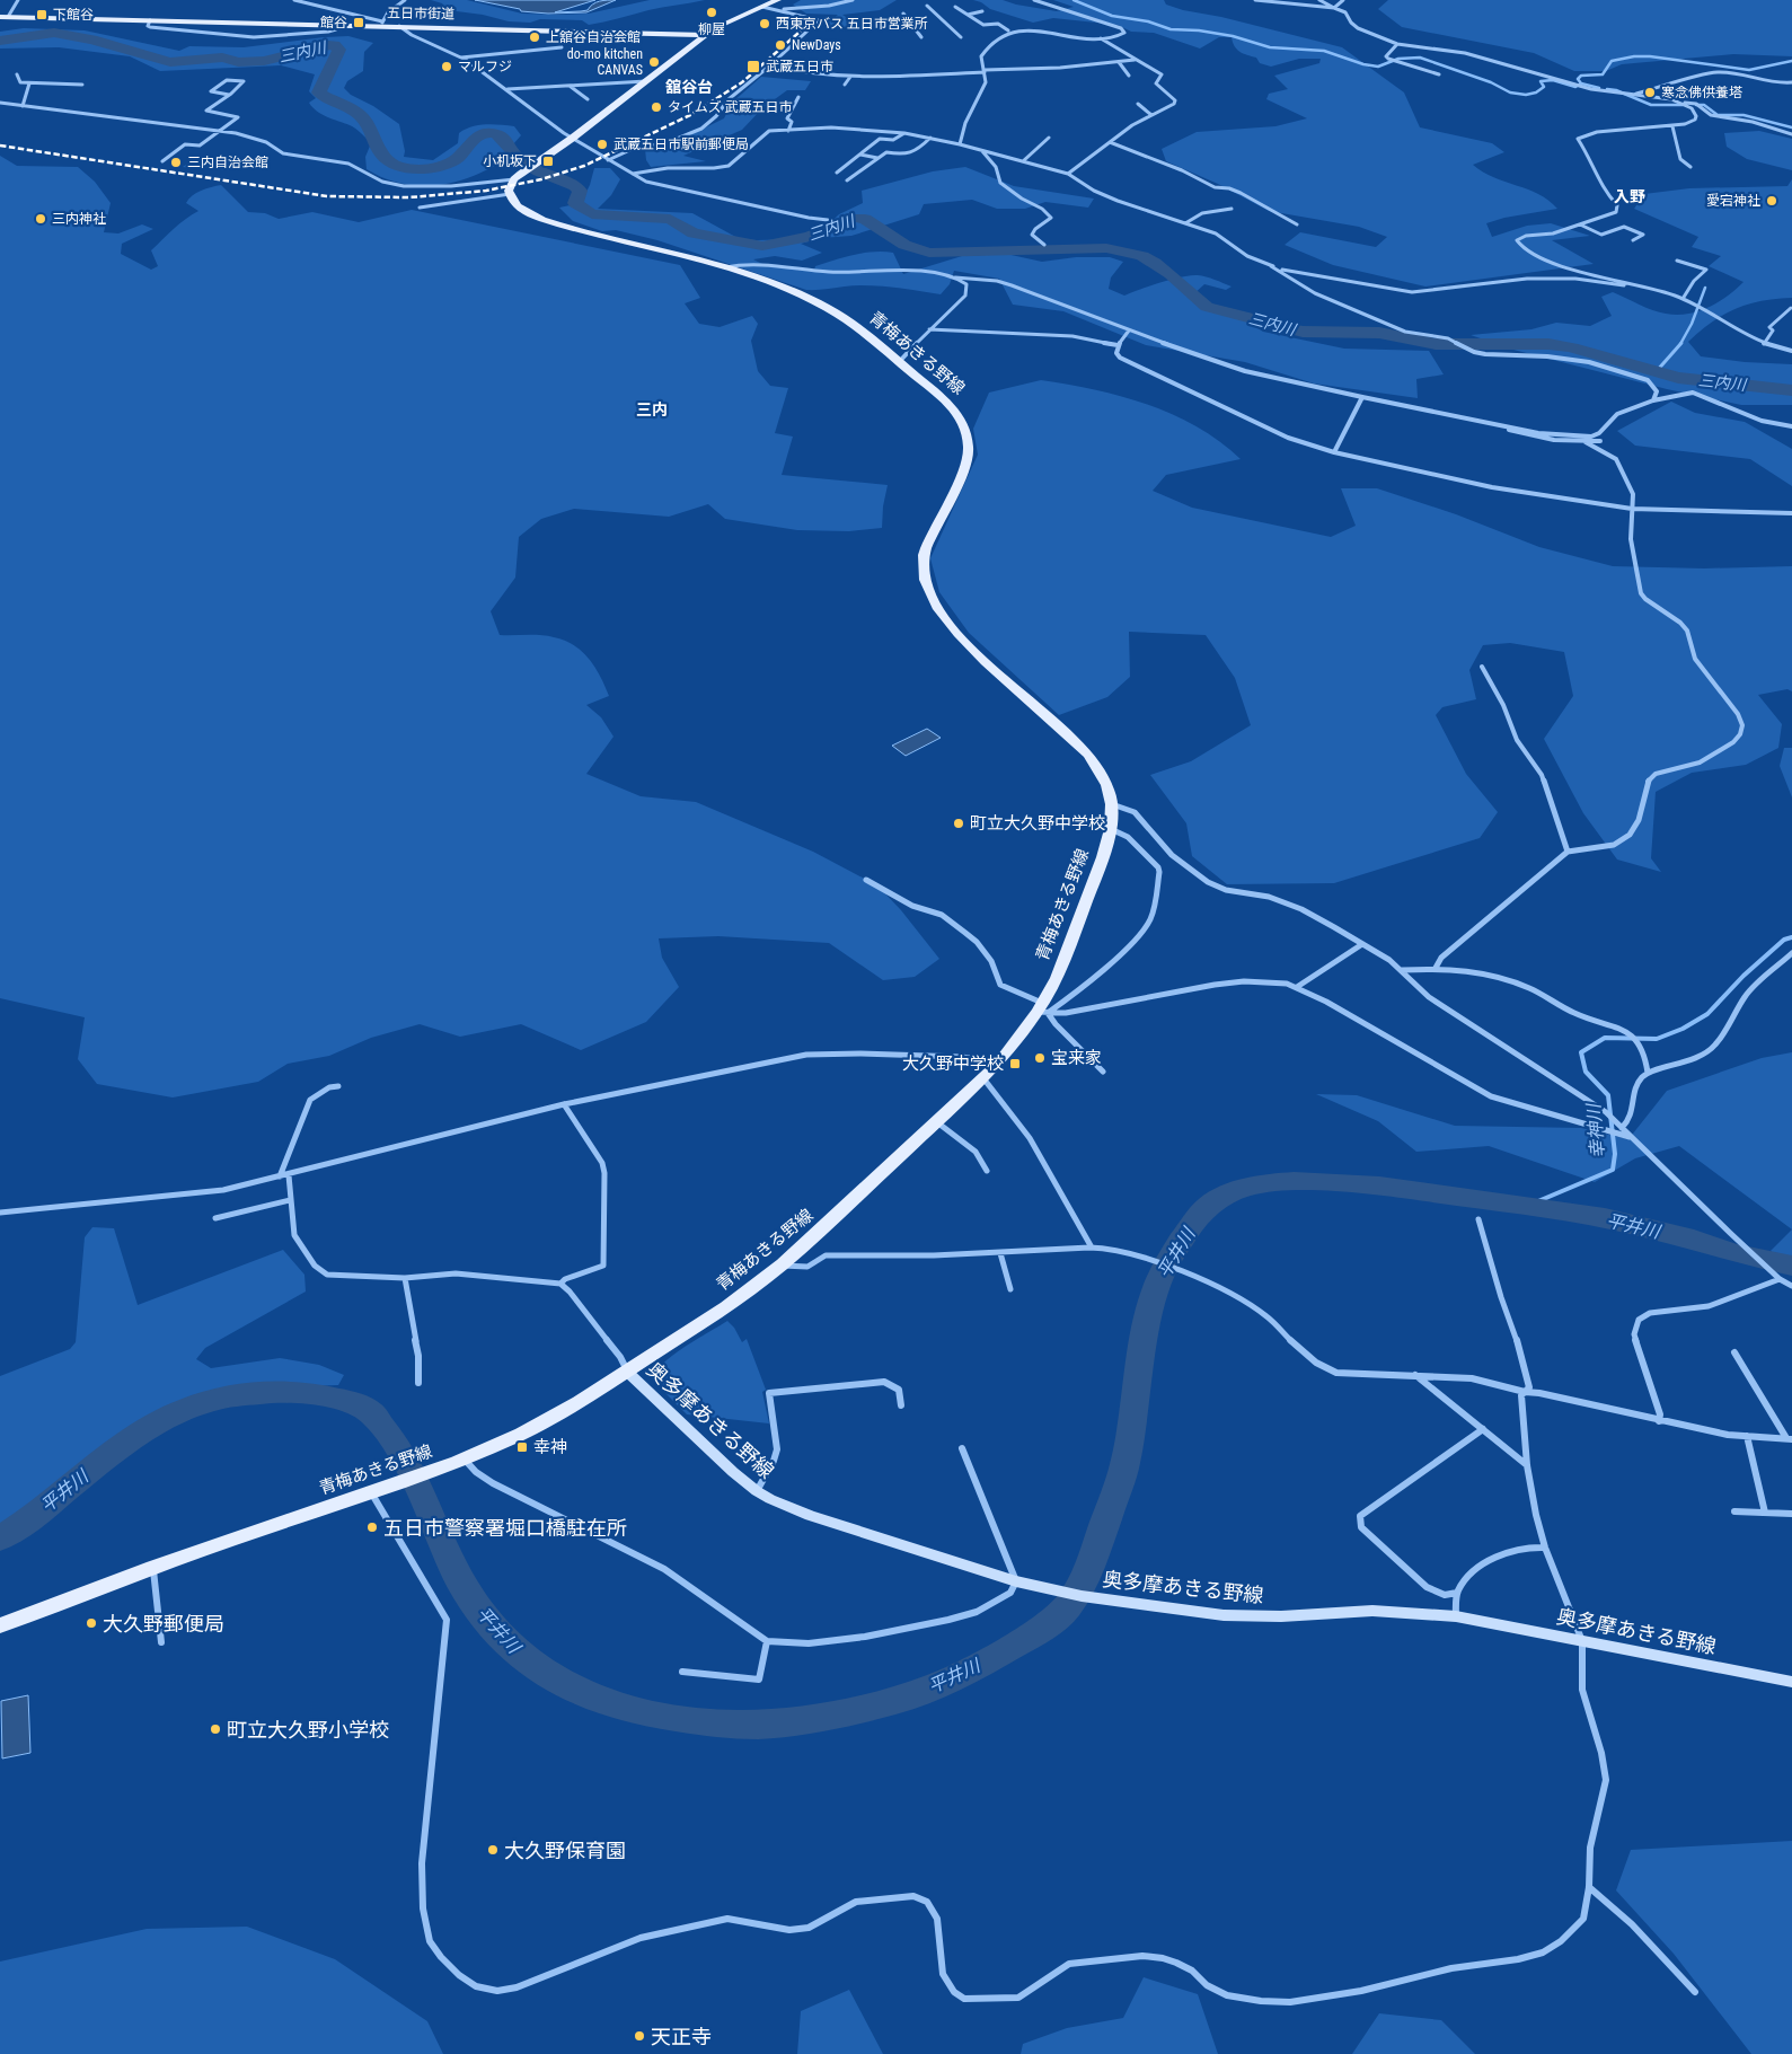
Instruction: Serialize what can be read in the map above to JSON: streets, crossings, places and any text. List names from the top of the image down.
{
  "streets": {
    "main road": ["五日市街道", "青梅あきる野線", "奥多摩あきる野線"]
  },
  "crossings": [
    ["青梅あきる野線", "奥多摩あきる野線"]
  ],
  "districts": ["舘谷台", "入野", "三内"],
  "water": ["三内川", "幸神川", "平井川"],
  "places": {
    "other": [
      "柳屋",
      "西東京バス 五日市営業所",
      "上舘谷自治会館",
      "NewDays",
      "do-mo kitchen CANVAS",
      "マルフジ",
      "寒念佛供養塔",
      "タイムズ 武蔵五日市",
      "武蔵五日市駅前郵便局",
      "三内自治会館",
      "愛宕神社",
      "三内神社",
      "町立大久野中学校",
      "宝来家",
      "五日市警察署堀口橋駐在所",
      "大久野郵便局",
      "町立大久野小学校",
      "大久野保育園",
      "天正寺"
    ],
    "transit": [
      "下館谷",
      "館谷",
      "武蔵五日市",
      "小机坂下",
      "大久野中学校",
      "幸神"
    ]
  }
}
